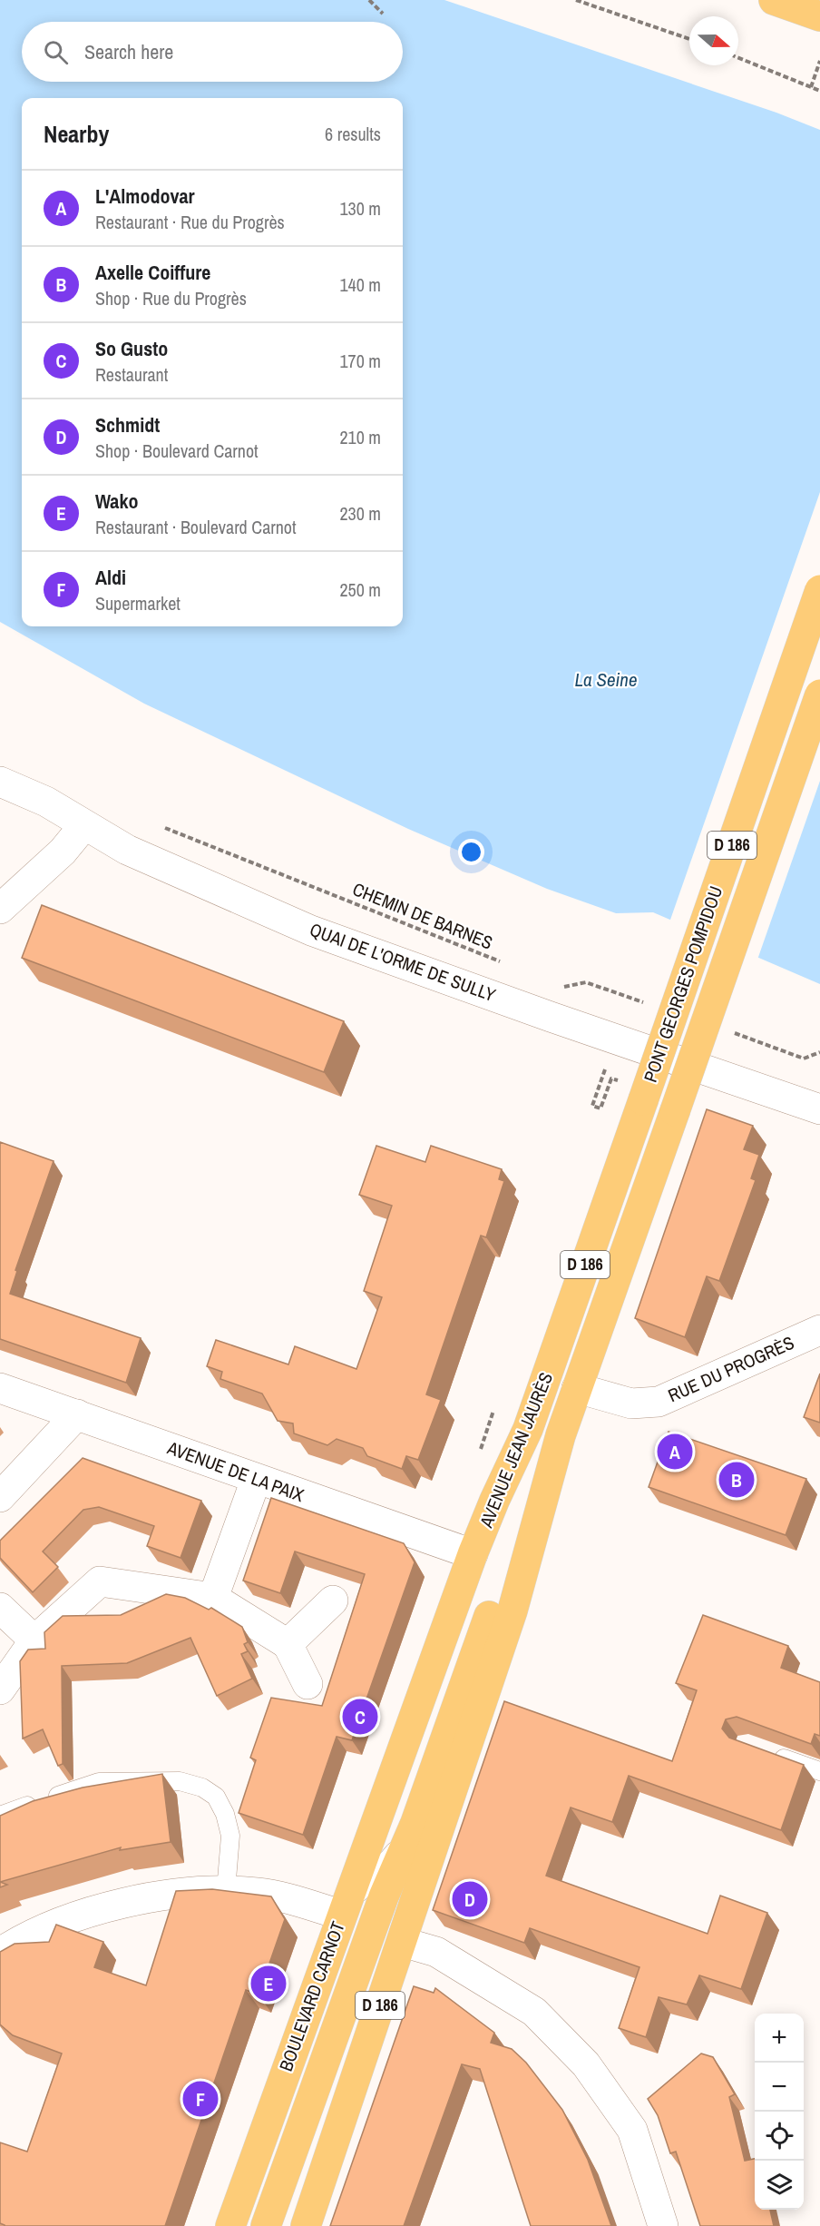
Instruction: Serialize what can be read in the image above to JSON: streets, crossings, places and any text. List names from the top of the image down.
{
  "streets": {
    "main road": [
      "D 186",
      "PONT GEORGES POMPIDOU",
      "AVENUE JEAN JAURÈS",
      "BOULEVARD CARNOT"
    ],
    "street": ["QUAI DE L'ORME DE SULLY", "RUE DU PROGRÈS", "AVENUE DE LA PAIX"],
    "path": ["CHEMIN DE BARNES"]
  },
  "crossings": [
    ["D 186", "AVENUE JEAN JAURÈS"],
    ["PONT GEORGES POMPIDOU", "AVENUE JEAN JAURÈS"],
    ["RUE DU PROGRÈS", "AVENUE JEAN JAURÈS"],
    ["AVENUE JEAN JAURÈS", "AVENUE DE LA PAIX"],
    ["AVENUE JEAN JAURÈS", "BOULEVARD CARNOT"]
  ],
  "water": ["La Seine"],
  "north": "right",
  "page": {
    "search": "Search here",
    "heading": ["Nearby", "6 results"],
    "list": [
      {
        "mark": "A",
        "name": "L'Almodovar",
        "note": "Restaurant · Rue du Progrès",
        "value": "130 m"
      },
      {
        "mark": "B",
        "name": "Axelle Coiffure",
        "note": "Shop · Rue du Progrès",
        "value": "140 m"
      },
      {
        "mark": "C",
        "name": "So Gusto",
        "note": "Restaurant",
        "value": "170 m"
      },
      {
        "mark": "D",
        "name": "Schmidt",
        "note": "Shop · Boulevard Carnot",
        "value": "210 m"
      },
      {
        "mark": "E",
        "name": "Wako",
        "note": "Restaurant · Boulevard Carnot",
        "value": "230 m"
      },
      {
        "mark": "F",
        "name": "Aldi",
        "note": "Supermarket",
        "value": "250 m"
      }
    ],
    "pins": [
      "A",
      "B",
      "C",
      "D",
      "E",
      "F"
    ],
    "map_buttons": ["+", "−"]
  }
}
